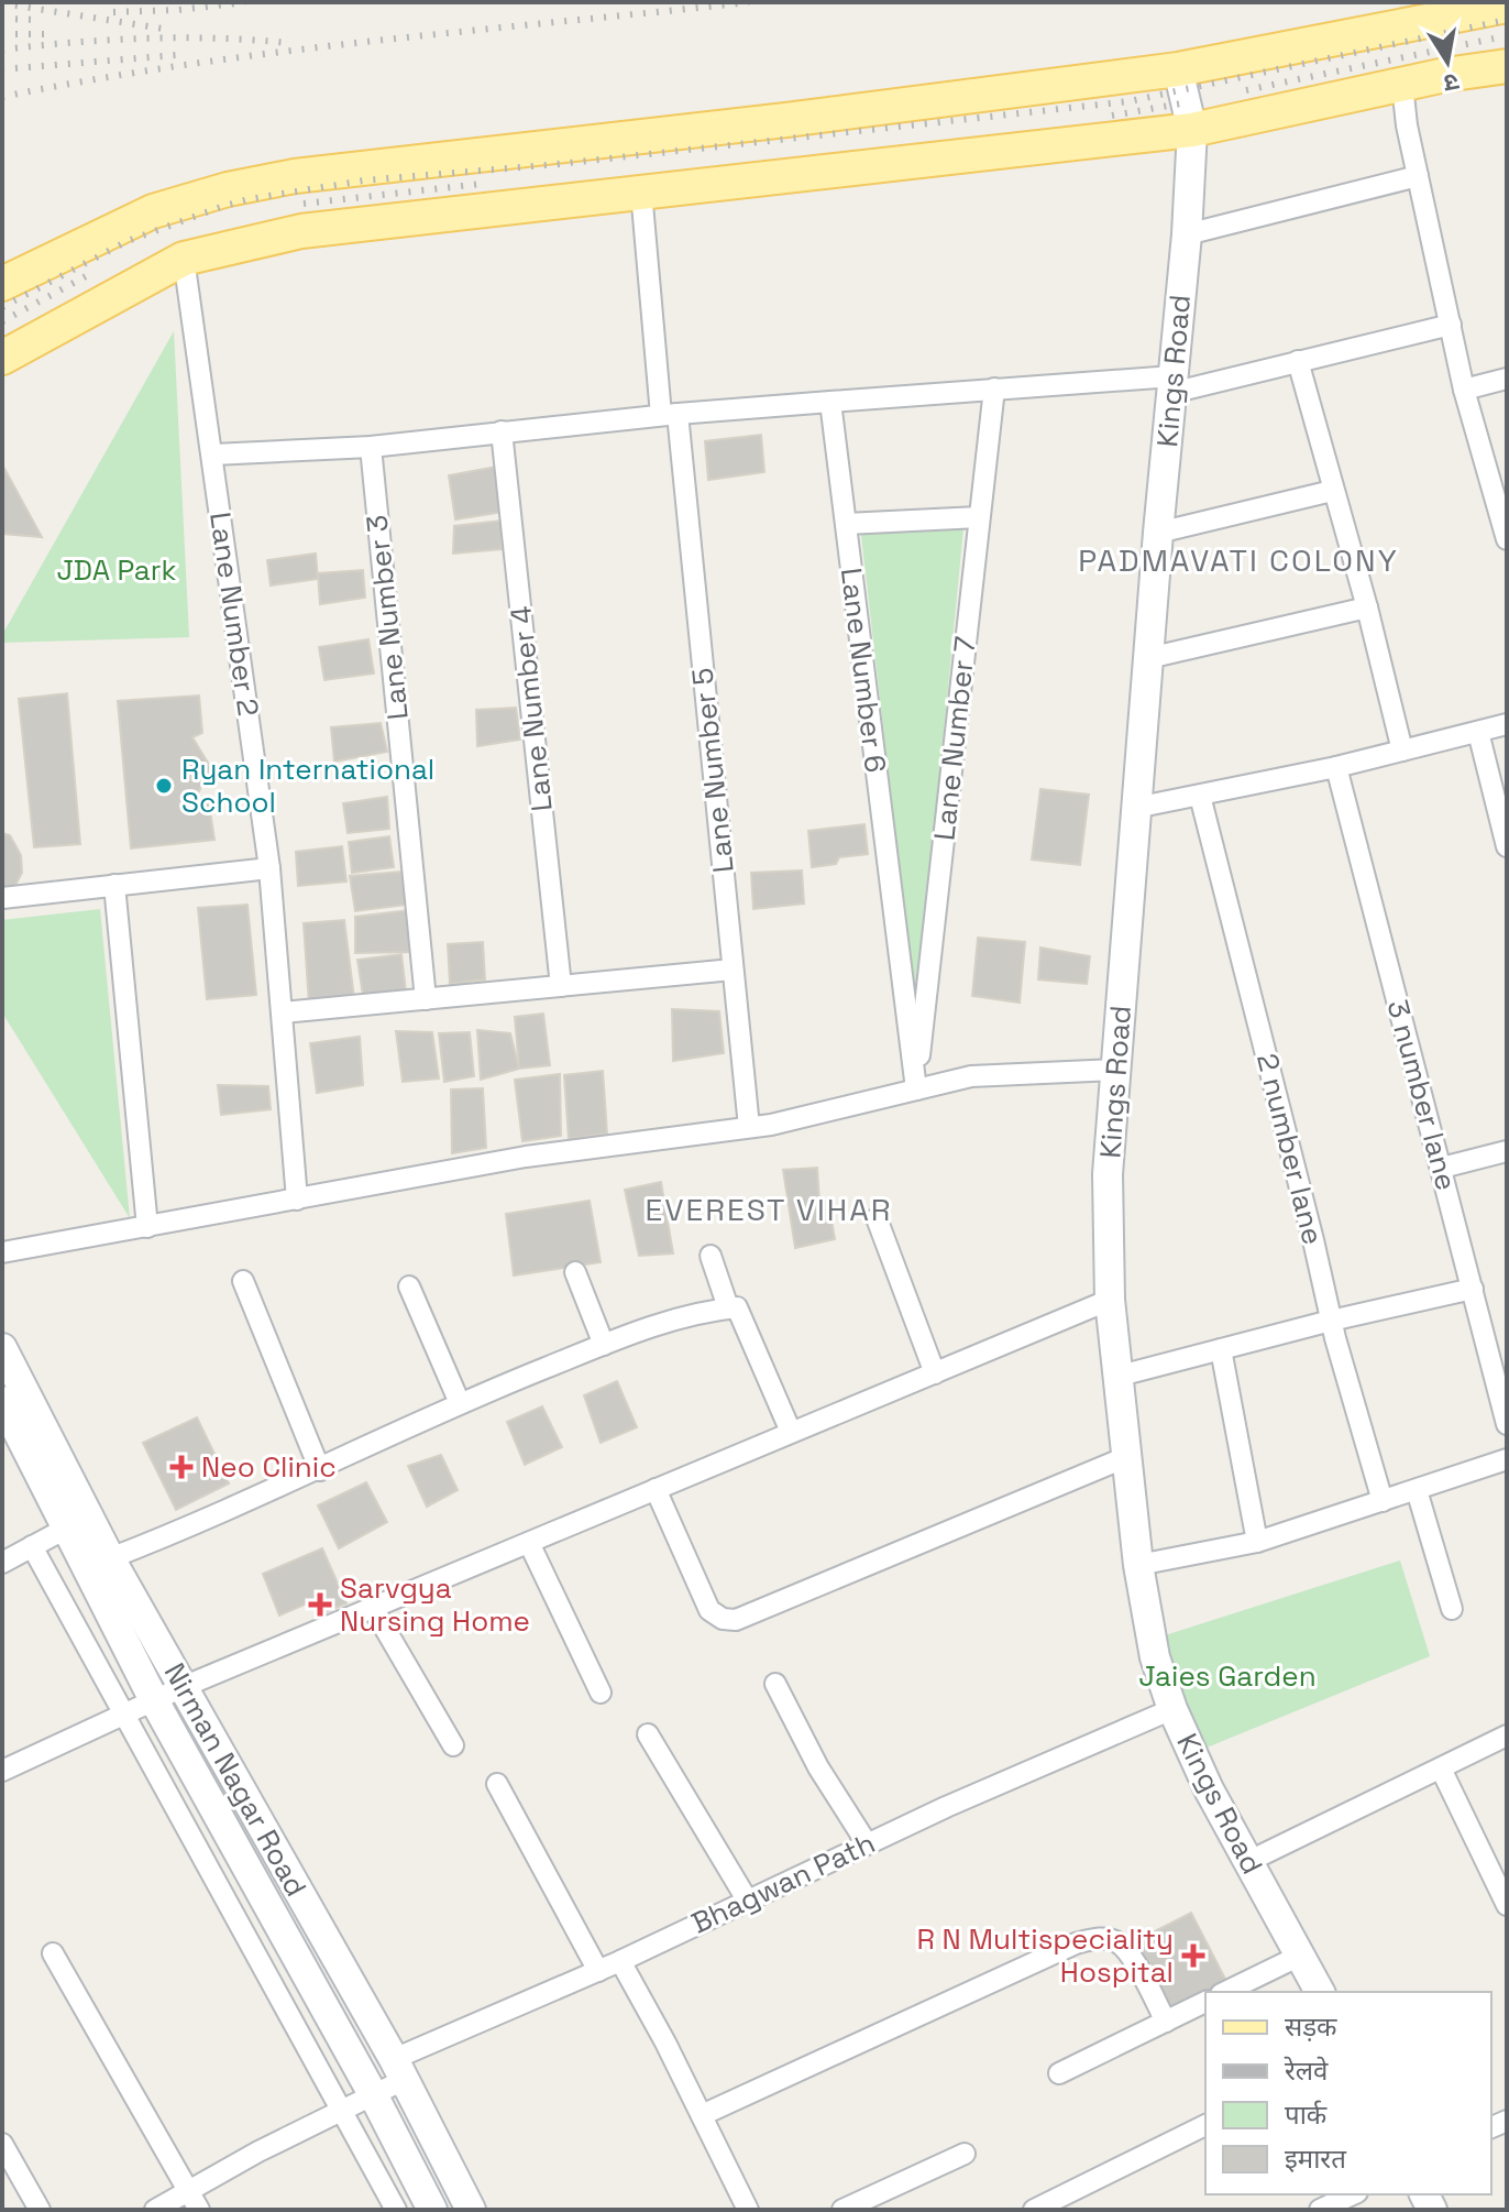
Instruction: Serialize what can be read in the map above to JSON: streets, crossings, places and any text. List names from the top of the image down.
{
  "streets": {
    "street": [
      "Kings Road",
      "Lane Number 2",
      "Lane Number 3",
      "Lane Number 6",
      "Lane Number 4",
      "Lane Number 7",
      "Lane Number 5",
      "3 number lane",
      "2 number lane",
      "Nirman Nagar Road",
      "Bhagwan Path"
    ]
  },
  "crossings": [
    ["Kings Road", "Bhagwan Path"],
    ["Lane Number 6", "Lane Number 7"],
    ["Nirman Nagar Road", "Bhagwan Path"]
  ],
  "districts": ["PADMAVATI COLONY", "EVEREST VIHAR"],
  "parks": ["JDA Park", "Jaies Garden"],
  "places": {
    "other": ["Ryan International School"],
    "health": ["Neo Clinic", "Sarvgya Nursing Home", "R N Multispeciality Hospital"]
  },
  "legend": [
    "सड़क",
    "रेलवे",
    "पार्क",
    "इमारत"
  ],
  "north": "bottom"
}
